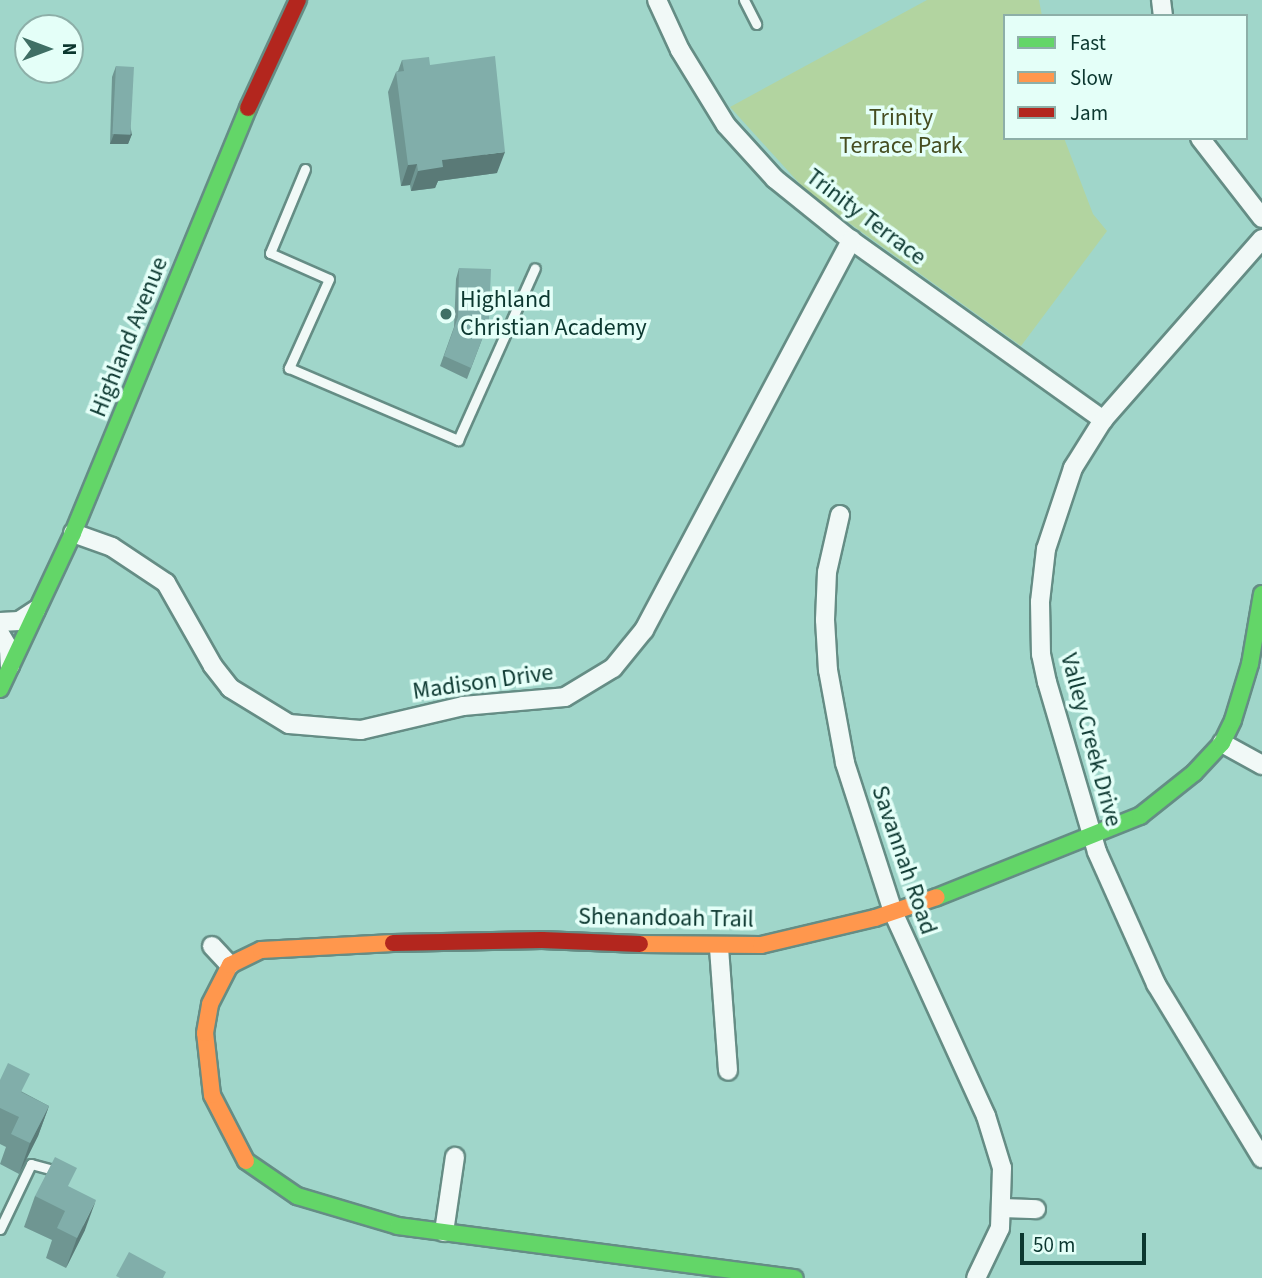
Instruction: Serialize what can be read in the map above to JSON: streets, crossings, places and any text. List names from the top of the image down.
{
  "streets": {
    "street": [
      "Trinity Terrace",
      "Highland Avenue",
      "Madison Drive",
      "Valley Creek Drive",
      "Savannah Road",
      "Shenandoah Trail"
    ]
  },
  "crossings": [
    ["Trinity Terrace", "Madison Drive"],
    ["Trinity Terrace", "Valley Creek Drive"],
    ["Highland Avenue", "Madison Drive"],
    ["Valley Creek Drive", "Shenandoah Trail"],
    ["Savannah Road", "Shenandoah Trail"]
  ],
  "parks": ["Trinity Terrace Park"],
  "places": ["Highland Christian Academy"],
  "legend": ["Fast", "Slow", "Jam"],
  "scale_bar": "50 m",
  "north": "right"
}
